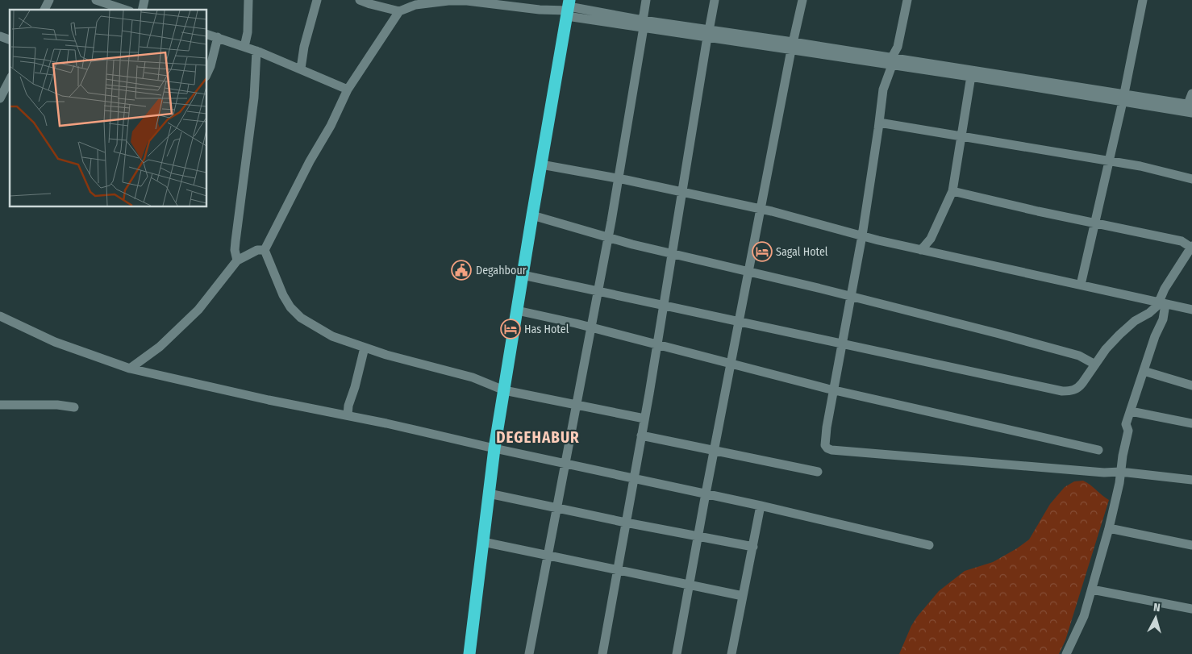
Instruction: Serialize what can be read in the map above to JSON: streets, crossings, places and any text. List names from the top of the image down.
{
  "districts": ["DEGEHABUR"],
  "places": {
    "hotel": ["Sagal Hotel", "Has Hotel"],
    "public building": ["Degahbour"]
  },
  "north": "top"
}
